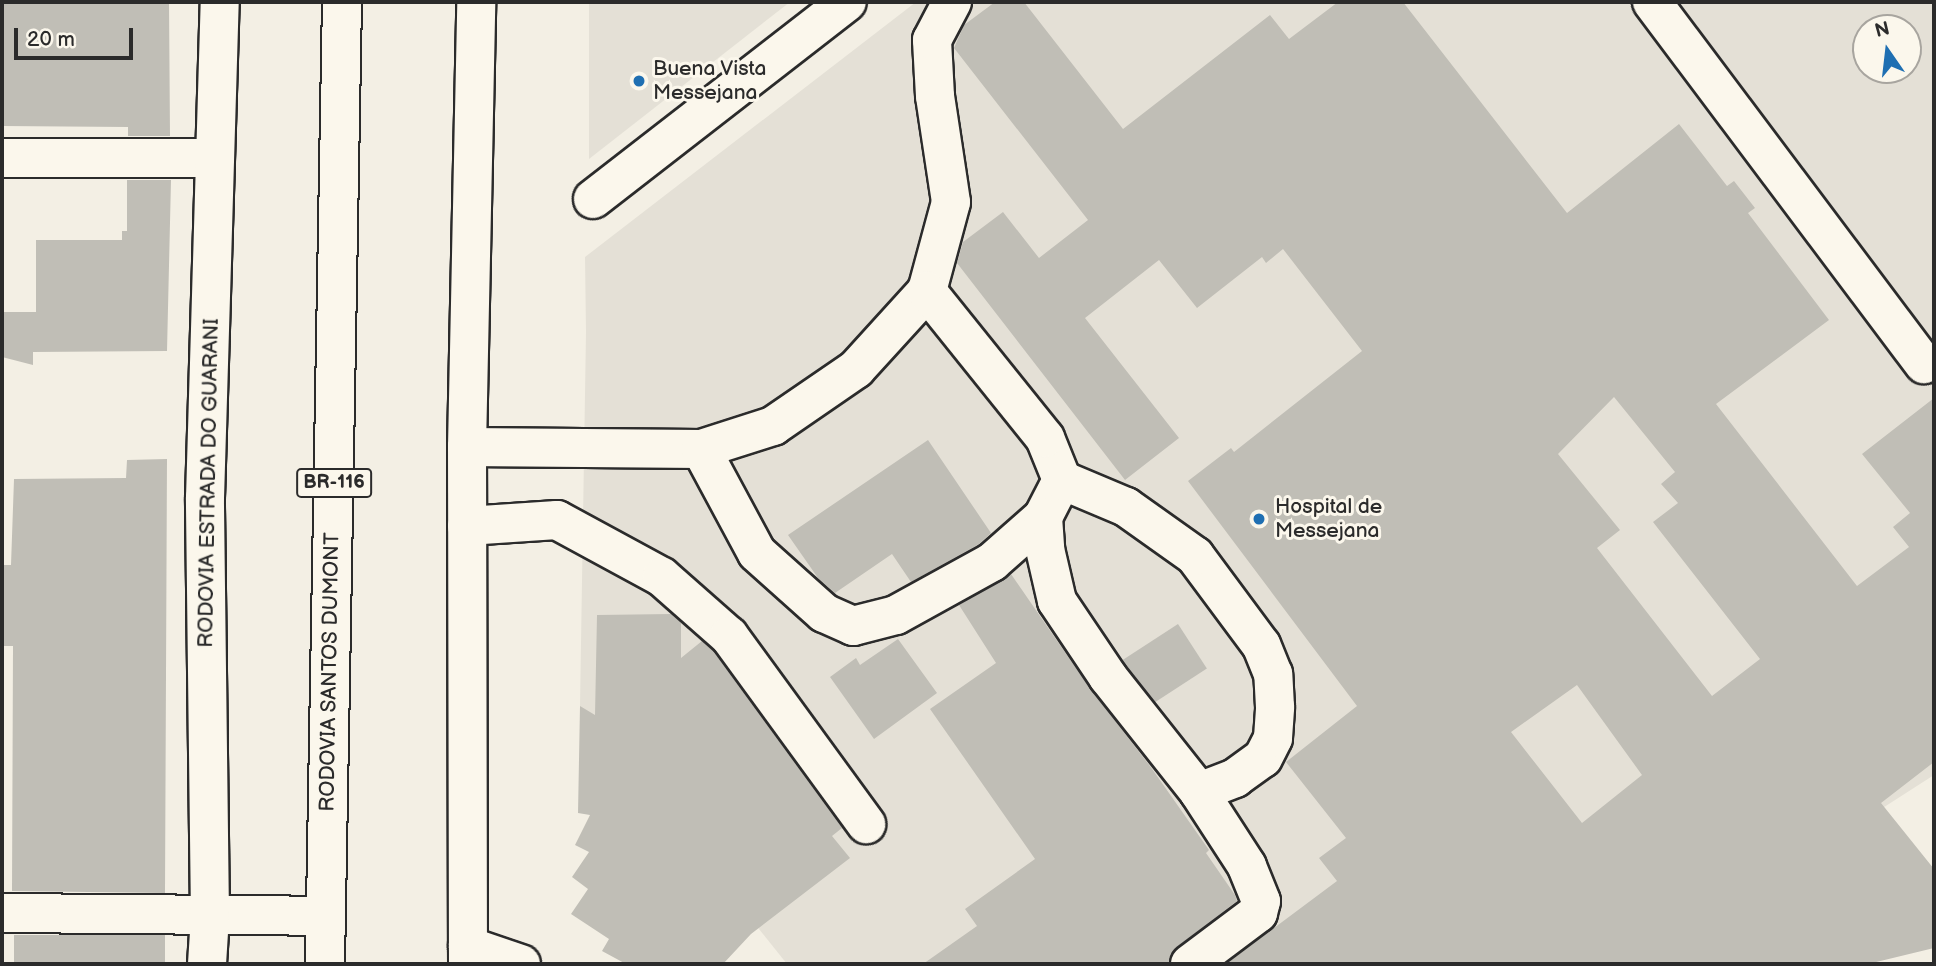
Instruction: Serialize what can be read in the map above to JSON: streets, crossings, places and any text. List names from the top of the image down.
{
  "streets": {
    "main road": ["RODOVIA ESTRADA DO GUARANI", "BR-116", "RODOVIA SANTOS DUMONT"]
  },
  "places": ["Buena Vista Messejana", "Hospital de Messejana"],
  "scale_bar": "20 m",
  "north": "top"
}
